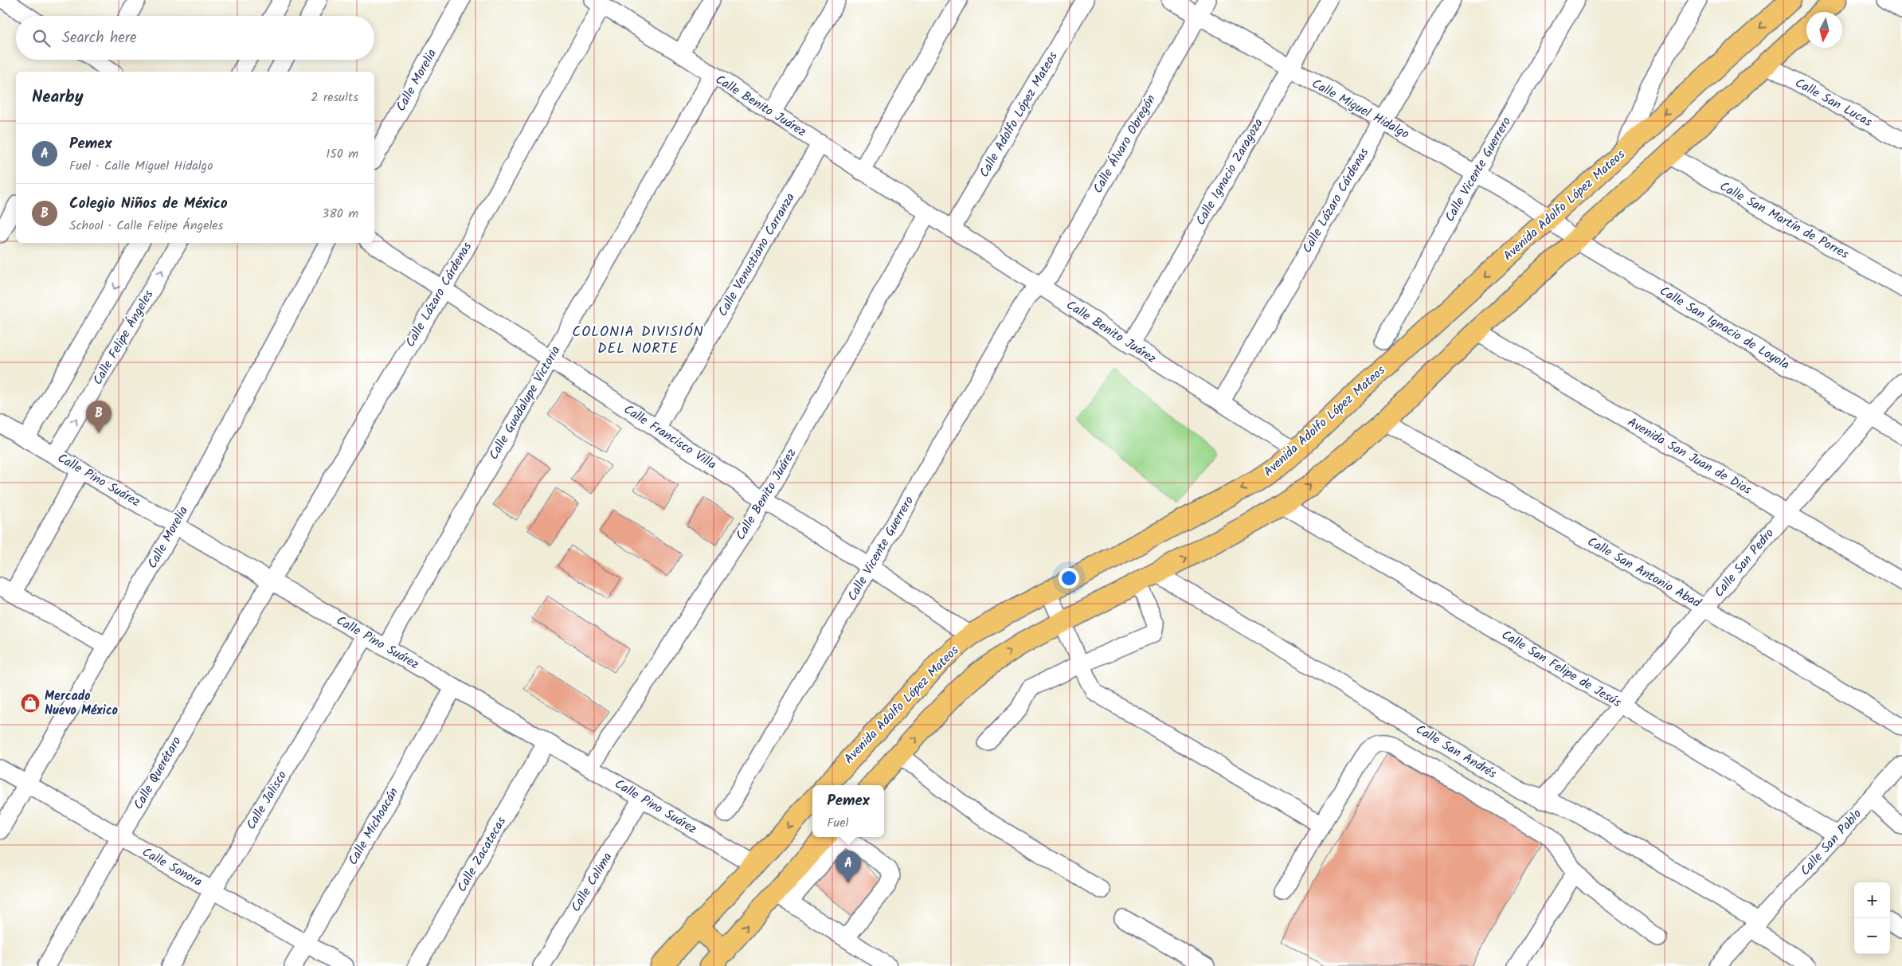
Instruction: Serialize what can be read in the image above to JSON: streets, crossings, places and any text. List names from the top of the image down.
{
  "streets": {
    "main road": ["Avenida Adolfo López Mateos"],
    "street": [
      "Calle Morelia",
      "Calle San Lucas",
      "Calle Benito Juárez",
      "Calle Miguel Hidalgo",
      "Calle Adolfo López Mateos",
      "Calle Álvaro Obregón",
      "Calle Vicente Guerrero",
      "Calle Ignacio Zaragoza",
      "Calle Lázaro Cárdenas",
      "Calle San Martín de Porres",
      "Calle Venustiano Carranza",
      "Calle San Ignacio de Loyola",
      "Calle Felipe Ángeles",
      "Calle Guadalupe Victoria",
      "Calle Francisco Villa",
      "Avenida San Juan de Dios",
      "Calle Pino Suárez",
      "Calle San Pedro",
      "Calle San Antonio Abad",
      "Calle San Felipe de Jesús",
      "Calle San Andrés",
      "Calle Querétaro",
      "Calle Jalisco",
      "Calle Michoacán",
      "Calle San Pablo",
      "Calle Zacatecas",
      "Calle Sonora",
      "Calle Colima"
    ]
  },
  "crossings": [
    ["Calle Morelia", "Calle Pino Suárez"],
    ["Calle Morelia", "Calle Sonora"],
    ["Calle Benito Juárez", "Calle Adolfo López Mateos"],
    ["Calle Benito Juárez", "Calle Álvaro Obregón"],
    ["Calle Benito Juárez", "Calle Vicente Guerrero"],
    ["Calle Benito Juárez", "Calle Ignacio Zaragoza"],
    ["Calle Benito Juárez", "Calle Lázaro Cárdenas"],
    ["Calle Benito Juárez", "Avenida Adolfo López Mateos"],
    ["Calle Benito Juárez", "Calle Venustiano Carranza"],
    ["Calle Benito Juárez", "Calle Guadalupe Victoria"],
    ["Calle Benito Juárez", "Calle Francisco Villa"],
    ["Calle Benito Juárez", "Calle Pino Suárez"],
    ["Calle Miguel Hidalgo", "Calle Álvaro Obregón"],
    ["Calle Miguel Hidalgo", "Calle Vicente Guerrero"],
    ["Calle Miguel Hidalgo", "Calle Ignacio Zaragoza"],
    ["Calle Miguel Hidalgo", "Calle Lázaro Cárdenas"],
    ["Calle Miguel Hidalgo", "Avenida Adolfo López Mateos"],
    ["Calle Miguel Hidalgo", "Calle San Ignacio de Loyola"],
    ["Calle Álvaro Obregón", "Calle Vicente Guerrero"],
    ["Calle Vicente Guerrero", "Calle Francisco Villa"],
    ["Calle Lázaro Cárdenas", "Calle Francisco Villa"],
    ["Calle Lázaro Cárdenas", "Calle Pino Suárez"],
    ["Calle Lázaro Cárdenas", "Calle Querétaro"],
    ["Avenida Adolfo López Mateos", "Calle San Ignacio de Loyola"],
    ["Avenida Adolfo López Mateos", "Calle Francisco Villa"],
    ["Calle Venustiano Carranza", "Calle Francisco Villa"],
    ["Calle San Ignacio de Loyola", "Calle San Pedro"],
    ["Calle Felipe Ángeles", "Calle Pino Suárez"],
    ["Calle Guadalupe Victoria", "Calle Francisco Villa"],
    ["Calle Guadalupe Victoria", "Calle Pino Suárez"],
    ["Avenida San Juan de Dios", "Calle San Pedro"],
    ["Calle Pino Suárez", "Calle Querétaro"],
    ["Calle Pino Suárez", "Calle Jalisco"],
    ["Calle Pino Suárez", "Calle Michoacán"],
    ["Calle Pino Suárez", "Calle Zacatecas"],
    ["Calle Pino Suárez", "Calle Colima"],
    ["Calle San Pedro", "Calle San Antonio Abad"],
    ["Calle San Pedro", "Calle San Felipe de Jesús"],
    ["Calle San Pedro", "Calle San Andrés"],
    ["Calle San Felipe de Jesús", "Calle San Pablo"],
    ["Calle San Andrés", "Calle San Pablo"],
    ["Calle Querétaro", "Calle Sonora"],
    ["Calle Jalisco", "Calle Sonora"],
    ["Calle Michoacán", "Calle Sonora"]
  ],
  "districts": ["COLONIA DIVISIÓN DEL NORTE"],
  "places": {
    "shop": ["Mercado Nuevo México"]
  },
  "north": "bottom",
  "page": {
    "search": "Search here",
    "heading": ["Nearby", "2 results"],
    "list": [
      {
        "mark": "A",
        "name": "Pemex",
        "note": "Fuel · Calle Miguel Hidalgo",
        "value": "150 m"
      },
      {
        "mark": "B",
        "name": "Colegio Niños de México",
        "note": "School · Calle Felipe Ángeles",
        "value": "380 m"
      }
    ],
    "pins": ["B", "A"],
    "popup": ["Pemex", "Fuel"],
    "map_buttons": ["+", "−"]
  }
}
